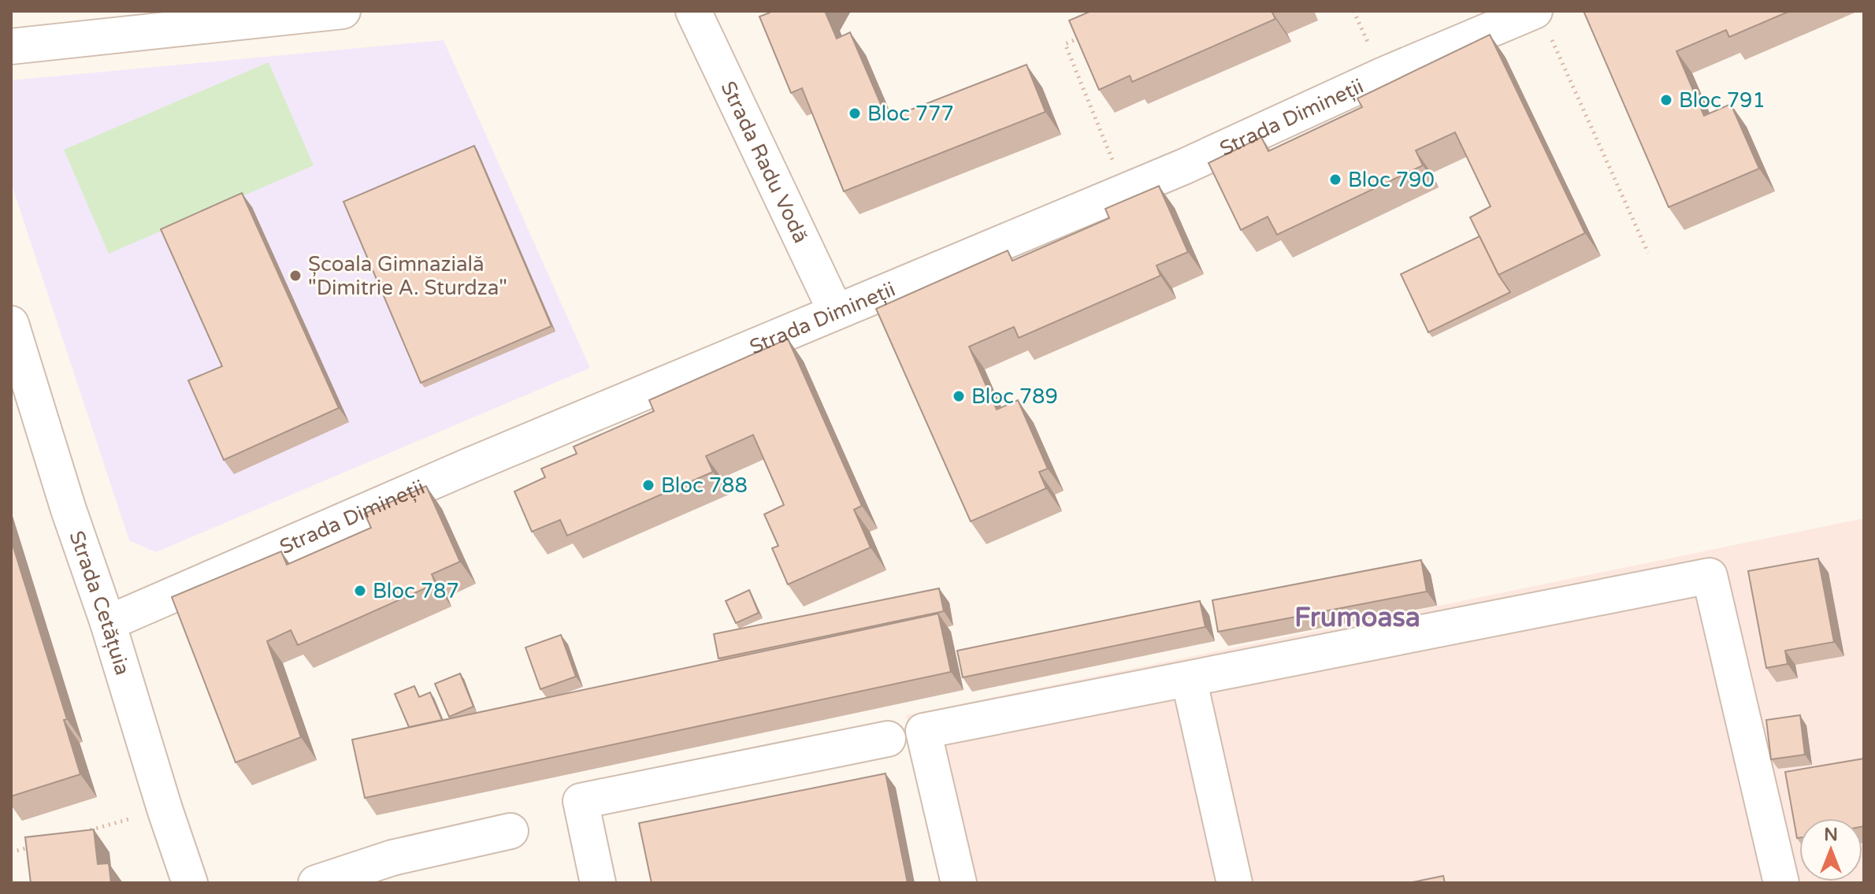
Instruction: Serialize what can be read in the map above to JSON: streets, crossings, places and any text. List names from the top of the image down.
{
  "streets": {
    "street": ["Strada Dimineții", "Strada Radu Vodă", "Strada Cetățuia"]
  },
  "crossings": [
    ["Strada Dimineții", "Strada Radu Vodă"],
    ["Strada Dimineții", "Strada Cetățuia"]
  ],
  "districts": ["Frumoasa"],
  "places": [
    "Bloc 791",
    "Bloc 777",
    "Bloc 790",
    "Școala Gimnazială \"Dimitrie A. Sturdza\"",
    "Bloc 789",
    "Bloc 788",
    "Bloc 787"
  ],
  "north": "top"
}
